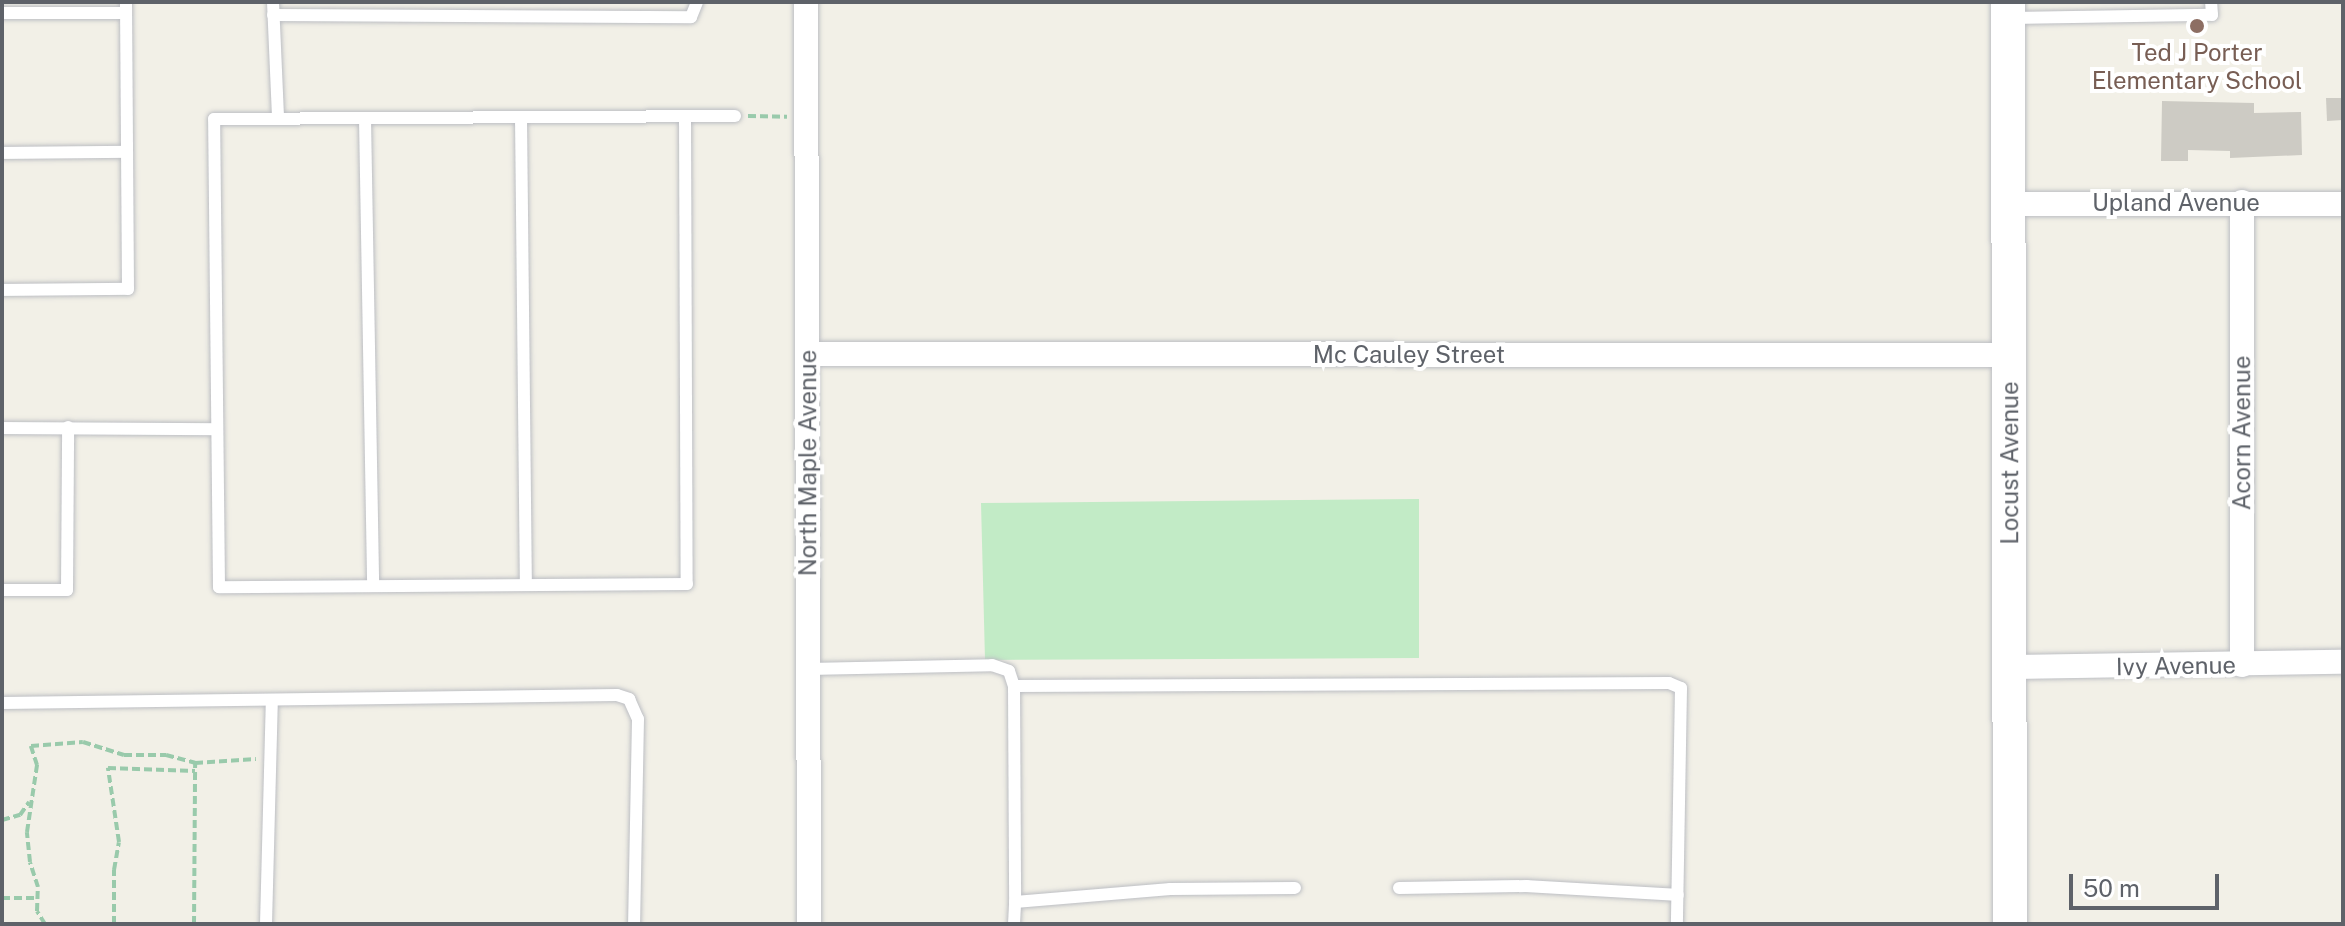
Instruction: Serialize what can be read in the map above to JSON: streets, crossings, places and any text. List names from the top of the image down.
{
  "streets": {
    "street": [
      "Upland Avenue",
      "Mc Cauley Street",
      "Acorn Avenue",
      "North Maple Avenue",
      "Locust Avenue",
      "Ivy Avenue"
    ]
  },
  "crossings": [
    ["Upland Avenue", "Acorn Avenue"],
    ["Upland Avenue", "Locust Avenue"],
    ["Mc Cauley Street", "North Maple Avenue"],
    ["Mc Cauley Street", "Locust Avenue"],
    ["Acorn Avenue", "Ivy Avenue"],
    ["Locust Avenue", "Ivy Avenue"]
  ],
  "places": ["Ted J Porter Elementary School"],
  "scale_bar": "50 m"
}
